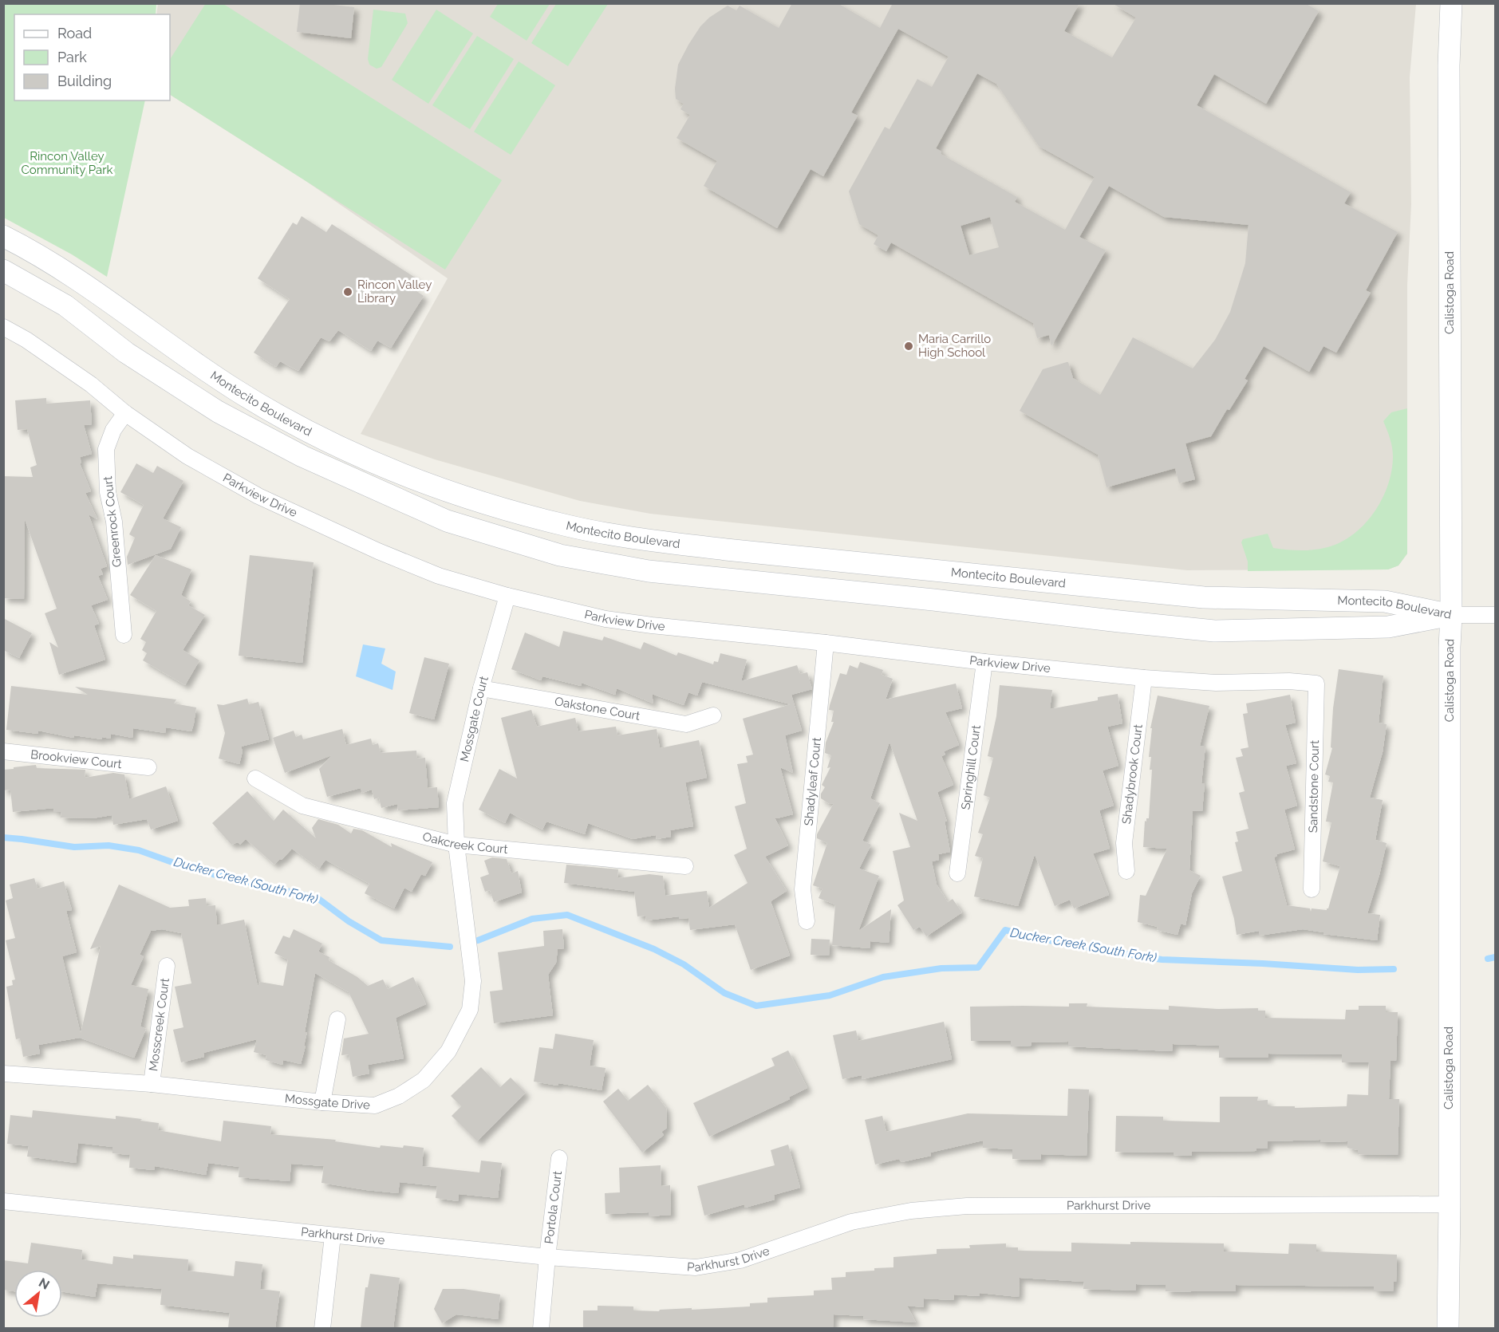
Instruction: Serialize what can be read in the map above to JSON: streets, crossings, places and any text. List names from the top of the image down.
{
  "streets": {
    "main road": ["Calistoga Road", "Montecito Boulevard"],
    "street": [
      "Parkview Drive",
      "Greenrock Court",
      "Oakstone Court",
      "Mossgate Court",
      "Brookview Court",
      "Springhill Court",
      "Shadybrook Court",
      "Shadyleaf Court",
      "Sandstone Court",
      "Oakcreek Court",
      "Mosscreek Court",
      "Mossgate Drive",
      "Parkhurst Drive",
      "Portola Court"
    ]
  },
  "crossings": [
    ["Calistoga Road", "Montecito Boulevard"],
    ["Calistoga Road", "Parkhurst Drive"],
    ["Parkview Drive", "Greenrock Court"],
    ["Parkview Drive", "Mossgate Court"],
    ["Parkview Drive", "Springhill Court"],
    ["Parkview Drive", "Shadybrook Court"],
    ["Parkview Drive", "Shadyleaf Court"],
    ["Parkview Drive", "Sandstone Court"],
    ["Oakstone Court", "Mossgate Court"],
    ["Mossgate Court", "Oakcreek Court"],
    ["Mossgate Court", "Mossgate Drive"],
    ["Oakcreek Court", "Mossgate Drive"],
    ["Mosscreek Court", "Mossgate Drive"],
    ["Parkhurst Drive", "Portola Court"]
  ],
  "water": ["Ducker Creek (South Fork)"],
  "parks": ["Rincon Valley Community Park"],
  "places": ["Rincon Valley Library", "Maria Carrillo High School"],
  "legend": ["Road", "Park", "Building"],
  "north": "top right"
}
